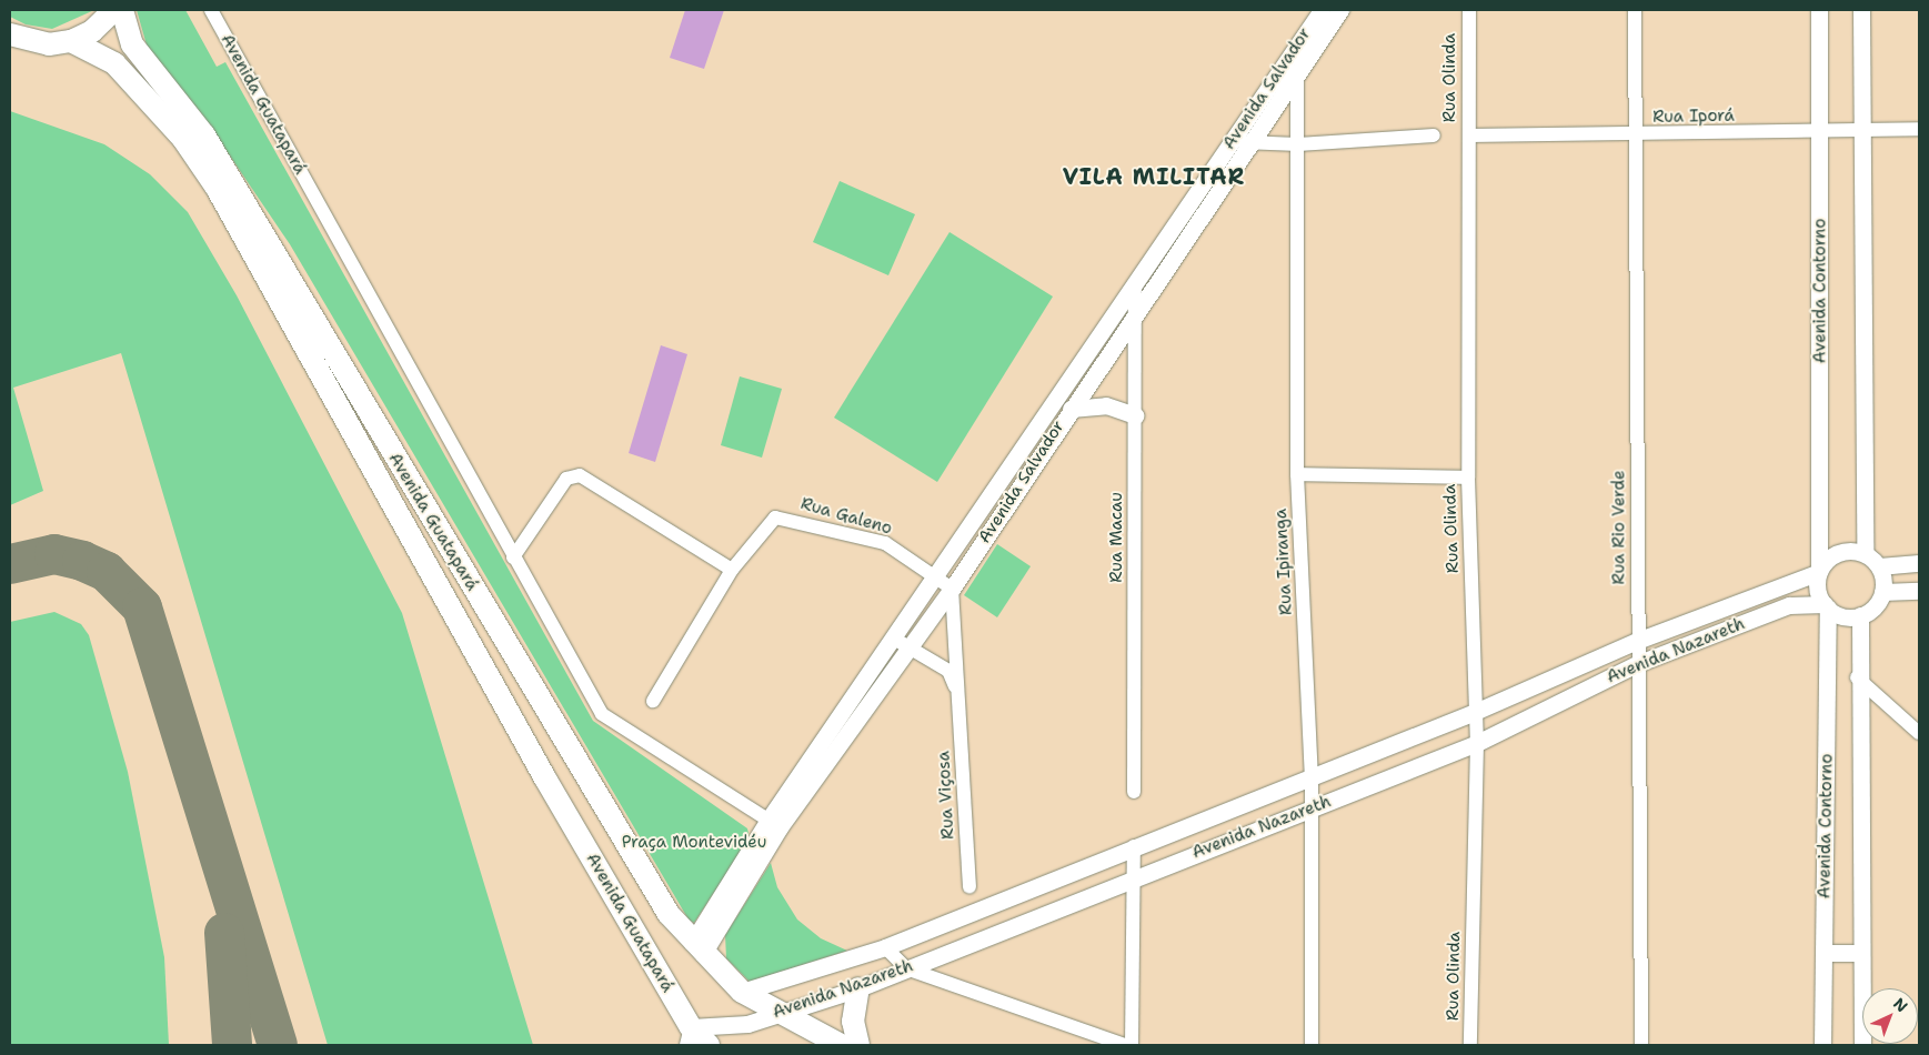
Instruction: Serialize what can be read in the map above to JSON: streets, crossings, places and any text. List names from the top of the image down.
{
  "streets": {
    "highway": ["Avenida Guatapará"],
    "street": [
      "Rua Olinda",
      "Avenida Salvador",
      "Rua Iporá",
      "Avenida Contorno",
      "Rua Galeno",
      "Rua Rio Verde",
      "Rua Macau",
      "Rua Ipiranga",
      "Avenida Nazareth",
      "Rua Viçosa"
    ]
  },
  "crossings": [
    ["Rua Olinda", "Rua Iporá"],
    ["Rua Olinda", "Avenida Nazareth"],
    ["Avenida Salvador", "Avenida Guatapará"],
    ["Avenida Salvador", "Rua Galeno"],
    ["Avenida Salvador", "Rua Macau"],
    ["Avenida Salvador", "Rua Ipiranga"],
    ["Avenida Salvador", "Rua Viçosa"],
    ["Avenida Guatapará", "Avenida Nazareth"],
    ["Rua Iporá", "Avenida Contorno"],
    ["Rua Iporá", "Rua Rio Verde"],
    ["Avenida Contorno", "Avenida Nazareth"],
    ["Rua Rio Verde", "Avenida Nazareth"],
    ["Rua Ipiranga", "Avenida Nazareth"]
  ],
  "districts": ["VILA MILITAR"],
  "parks": ["Praça Montevidéu"],
  "north": "top right"
}
